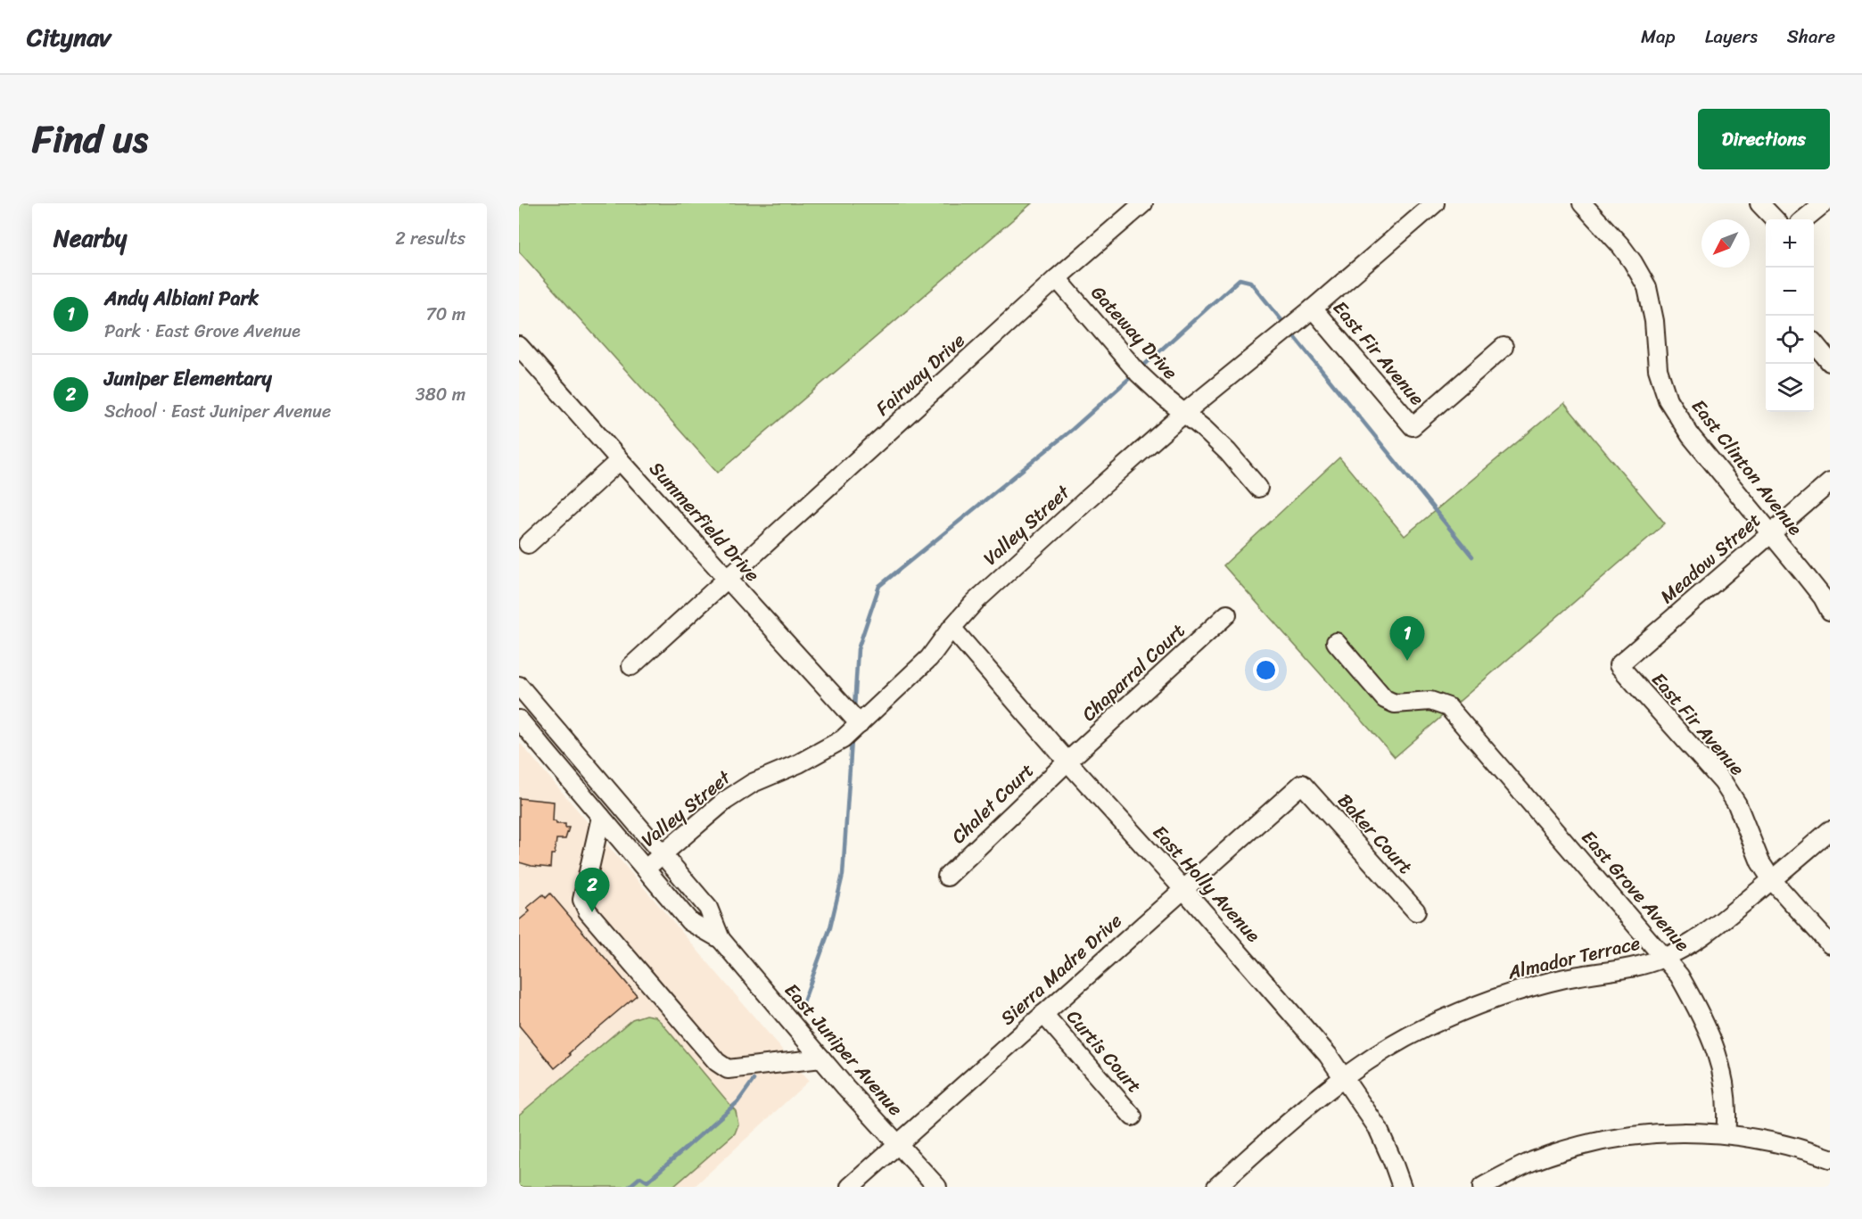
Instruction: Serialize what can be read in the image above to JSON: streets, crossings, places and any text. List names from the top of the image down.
{
  "streets": {
    "street": [
      "Gateway Drive",
      "East Fir Avenue",
      "Fairway Drive",
      "East Clinton Avenue",
      "Summerfield Drive",
      "Valley Street",
      "Meadow Street",
      "Chaparral Court",
      "Chalet Court",
      "Baker Court",
      "East Holly Avenue",
      "East Grove Avenue",
      "Almador Terrace",
      "Sierra Madre Drive",
      "East Juniper Avenue",
      "Curtis Court"
    ]
  },
  "crossings": [
    ["Gateway Drive", "Fairway Drive"],
    ["Gateway Drive", "Valley Street"],
    ["East Fir Avenue", "Valley Street"],
    ["East Fir Avenue", "Meadow Street"],
    ["East Fir Avenue", "Almador Terrace"],
    ["Fairway Drive", "Summerfield Drive"],
    ["East Clinton Avenue", "Meadow Street"],
    ["Summerfield Drive", "Valley Street"],
    ["Valley Street", "East Holly Avenue"],
    ["Valley Street", "East Juniper Avenue"],
    ["Chaparral Court", "Chalet Court"],
    ["Chaparral Court", "East Holly Avenue"],
    ["Chalet Court", "East Holly Avenue"],
    ["Baker Court", "Sierra Madre Drive"],
    ["East Holly Avenue", "Almador Terrace"],
    ["East Holly Avenue", "Sierra Madre Drive"],
    ["East Grove Avenue", "Almador Terrace"],
    ["Sierra Madre Drive", "East Juniper Avenue"],
    ["Sierra Madre Drive", "Curtis Court"]
  ],
  "north": "bottom left",
  "page": {
    "header": "Citynav",
    "nav": ["Map", "Layers", "Share"],
    "title": "Find us",
    "buttons": "Directions",
    "heading": ["Nearby", "2 results"],
    "map_buttons": ["+", "−"],
    "list": [
      {
        "mark": "1",
        "name": "Andy Albiani Park",
        "note": "Park · East Grove Avenue",
        "value": "70 m"
      },
      {
        "mark": "2",
        "name": "Juniper Elementary",
        "note": "School · East Juniper Avenue",
        "value": "380 m"
      }
    ],
    "pins": ["1", "2"]
  }
}
